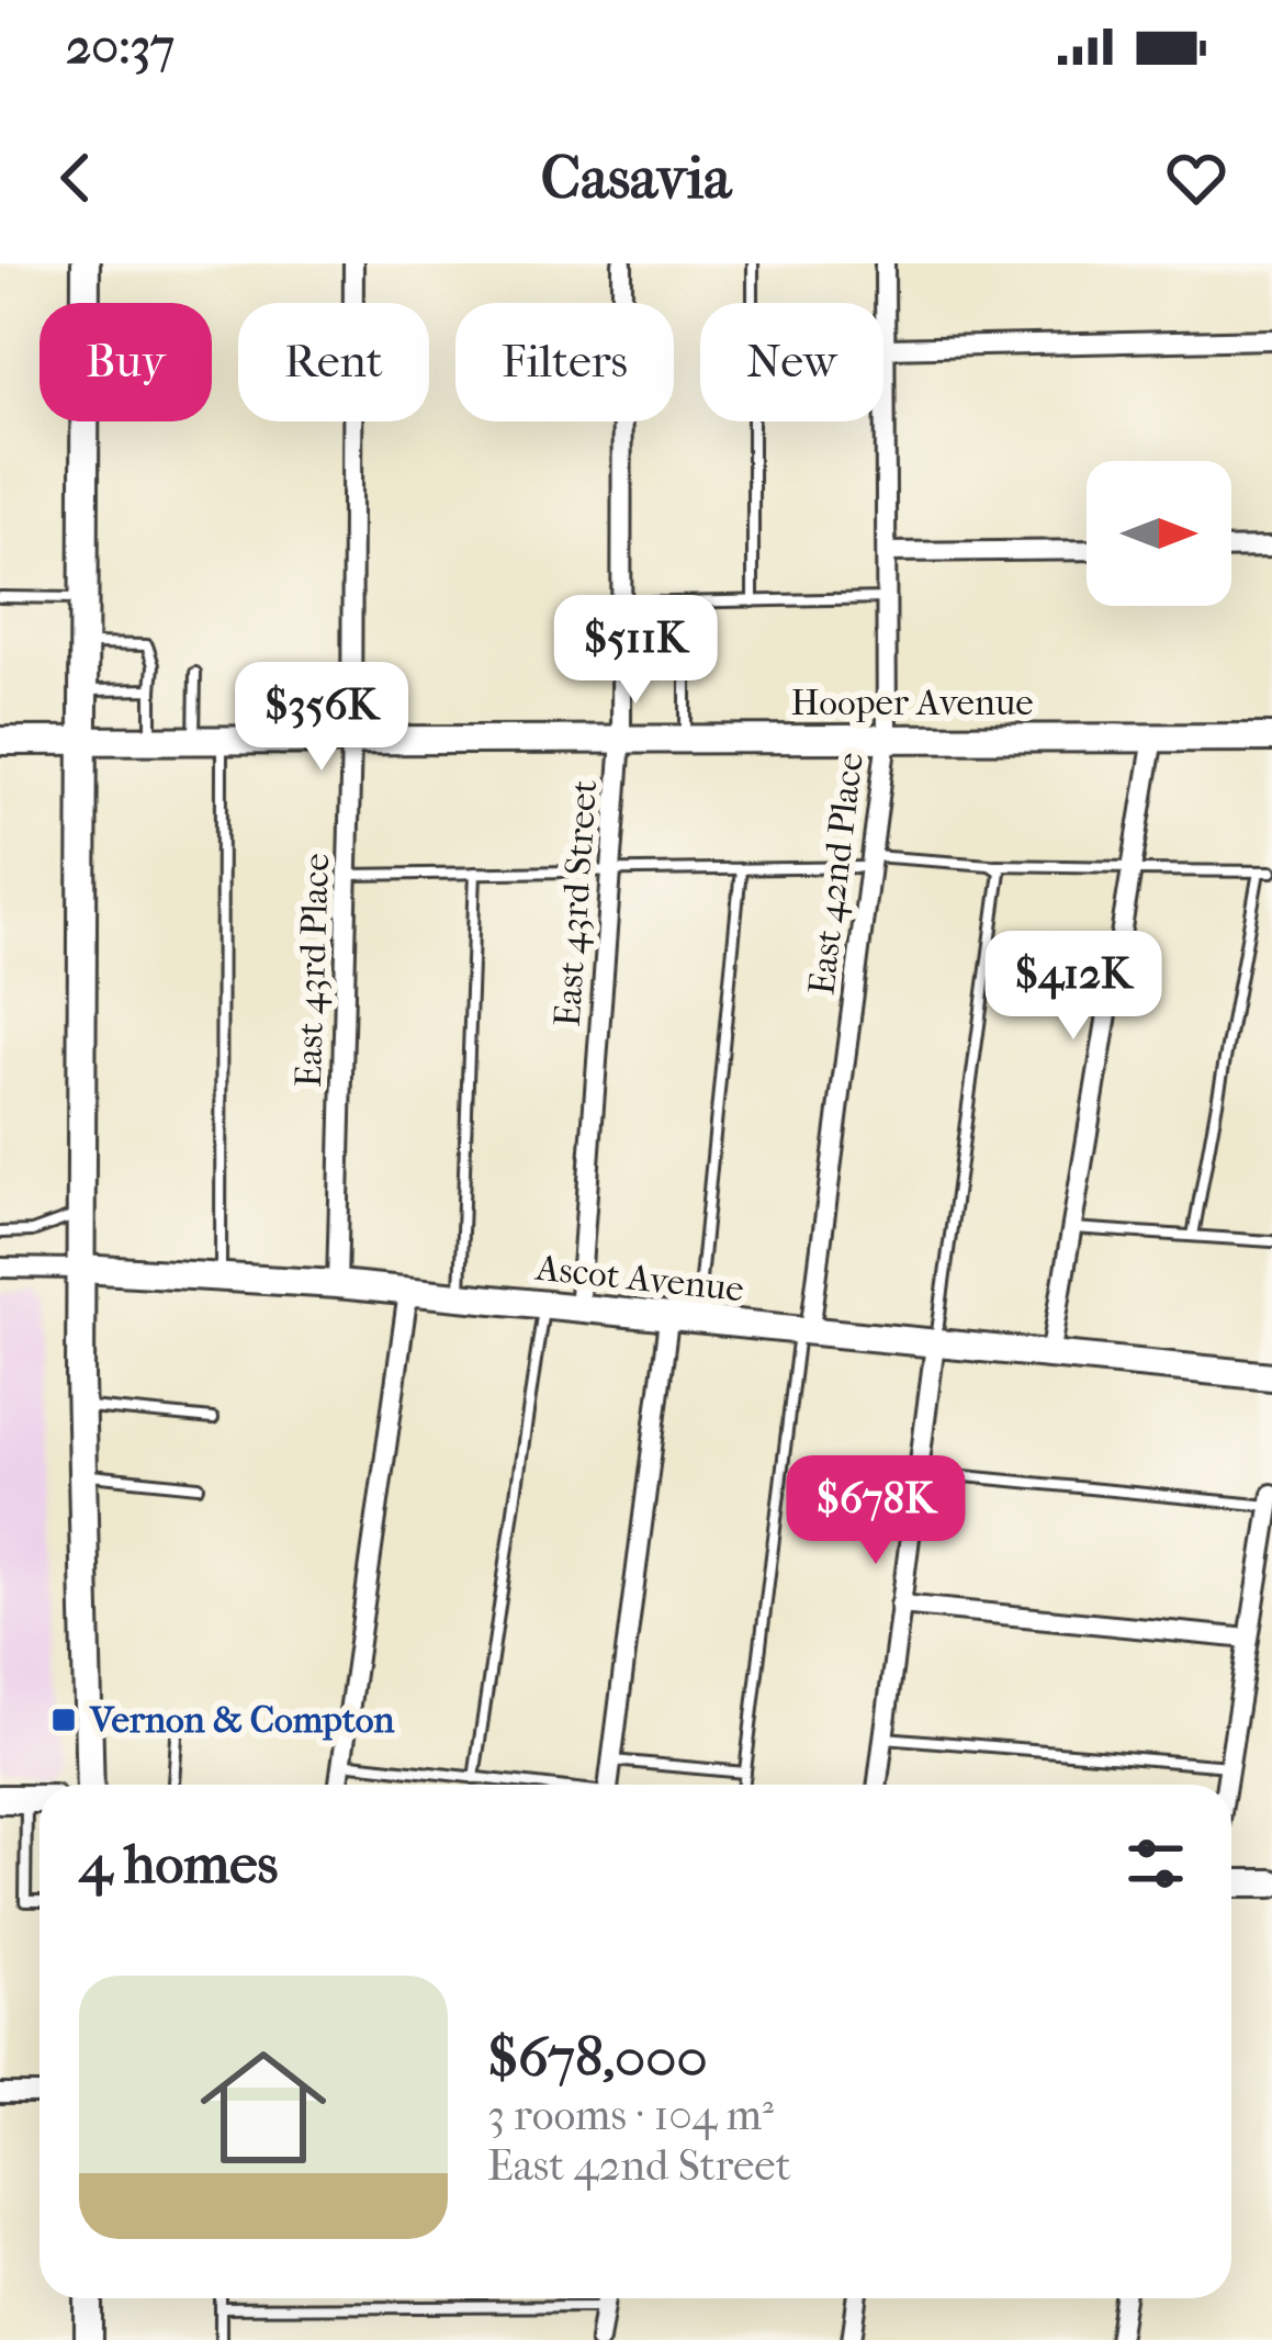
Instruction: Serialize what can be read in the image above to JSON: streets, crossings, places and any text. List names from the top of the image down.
{
  "streets": {
    "street": [
      "Hooper Avenue",
      "East 42nd Place",
      "East 43rd Street",
      "East 43rd Place",
      "Ascot Avenue"
    ]
  },
  "crossings": [
    ["Hooper Avenue", "East 42nd Place"],
    ["Hooper Avenue", "East 43rd Street"],
    ["Hooper Avenue", "East 43rd Place"],
    ["East 42nd Place", "Ascot Avenue"],
    ["East 43rd Street", "Ascot Avenue"],
    ["East 43rd Place", "Ascot Avenue"]
  ],
  "places": {
    "transit": ["Vernon & Compton"]
  },
  "north": "right",
  "page": {
    "status": "20:37",
    "header": "Casavia",
    "chip": [
      "Buy",
      "Rent",
      "Filters",
      "New"
    ],
    "price": [
      "$511K",
      "$356K",
      "$412K",
      "$678K"
    ],
    "heading": "4 homes",
    "list": [
      {
        "name": "$678,000",
        "note": "3 rooms · 104 m² · East 42nd Street"
      }
    ]
  }
}
